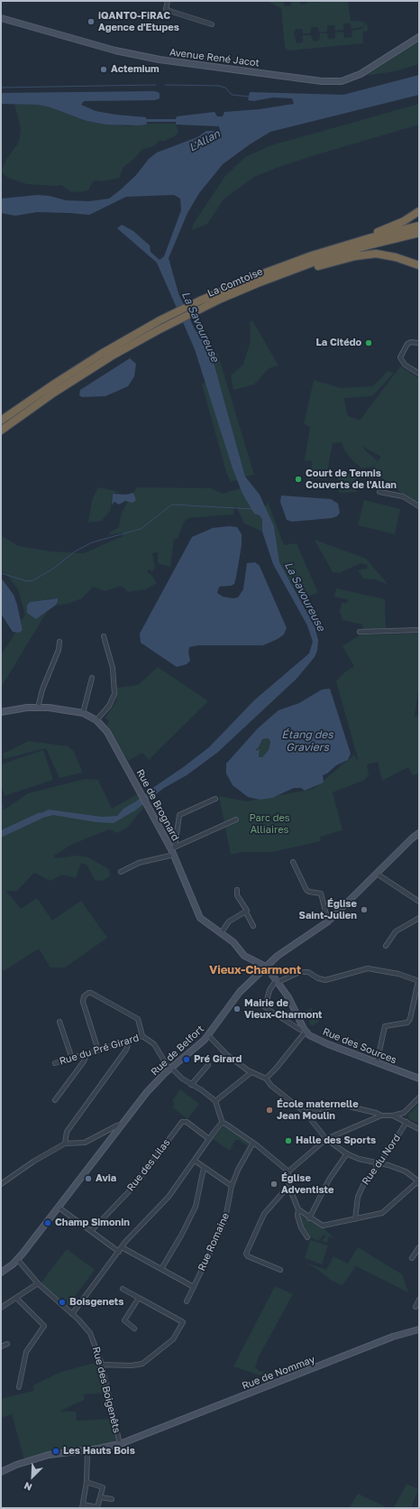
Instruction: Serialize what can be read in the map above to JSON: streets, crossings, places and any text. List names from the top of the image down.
{
  "streets": {
    "highway": ["La Comtoise"],
    "street": [
      "Avenue René Jacot",
      "Rue de Brognard",
      "Rue des Sources",
      "Rue du Pré Girard",
      "Rue de Belfort",
      "Rue du Nord",
      "Rue des Lilas",
      "Rue Romaine",
      "Rue de Nommay",
      "Rue des Boigenêts"
    ]
  },
  "crossings": [
    ["Rue de Brognard", "Rue de Belfort"],
    ["Rue du Pré Girard", "Rue de Belfort"],
    ["Rue de Belfort", "Rue des Boigenêts"],
    ["Rue de Nommay", "Rue des Boigenêts"]
  ],
  "districts": ["Vieux-Charmont"],
  "water": ["L'Allan", "La Savoureuse", "Étang des Graviers"],
  "parks": ["Parc des Alliaires"],
  "places": [
    "iQANTO-FiRAC Agence d'Etupes",
    "Actemium",
    "La Citédo",
    "Court de Tennis Couverts de l'Allan",
    "Église Saint-Julien",
    "Mairie de Vieux-Charmont",
    "Pré Girard",
    "École maternelle Jean Moulin",
    "Halle des Sports",
    "Avia",
    "Église Adventiste",
    "Champ Simonin",
    "Boisgenets",
    "Les Hauts Bois"
  ],
  "north": "bottom left"
}
